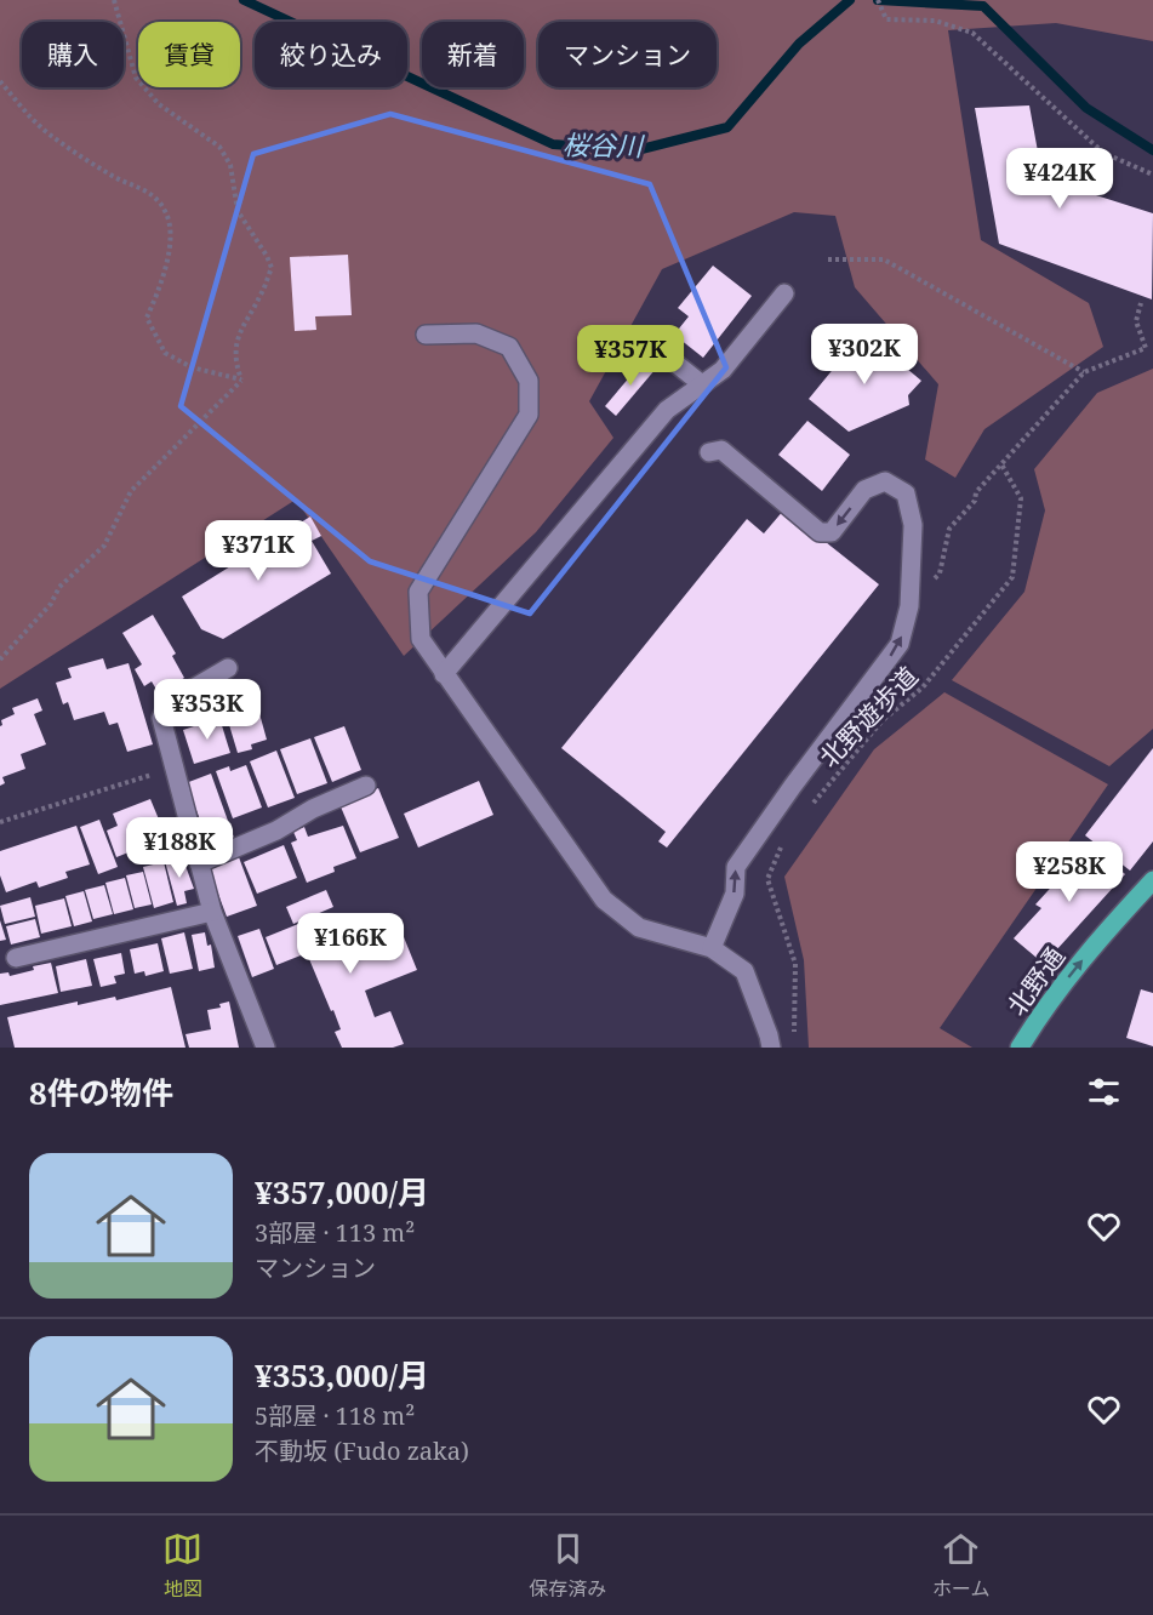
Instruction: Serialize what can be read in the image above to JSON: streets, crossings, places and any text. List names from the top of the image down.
{
  "streets": {
    "main road": ["北野通"],
    "path": ["北野遊歩道"]
  },
  "one_way": ["北野通"],
  "water": ["桜谷川"],
  "page": {
    "chip": [
      "購入",
      "賃貸",
      "絞り込み",
      "新着",
      "マンション"
    ],
    "price": [
      "¥424K",
      "¥302K",
      "¥357K",
      "¥371K",
      "¥353K",
      "¥188K",
      "¥258K",
      "¥166K"
    ],
    "heading": "8件の物件",
    "list": [
      {
        "name": "¥357,000/月",
        "note": "3部屋 · 113 m² · マンション"
      },
      {
        "name": "¥353,000/月",
        "note": "5部屋 · 118 m² · 不動坂 (Fudo zaka)"
      }
    ],
    "tabs": ["地図", "保存済み", "ホーム"]
  }
}
